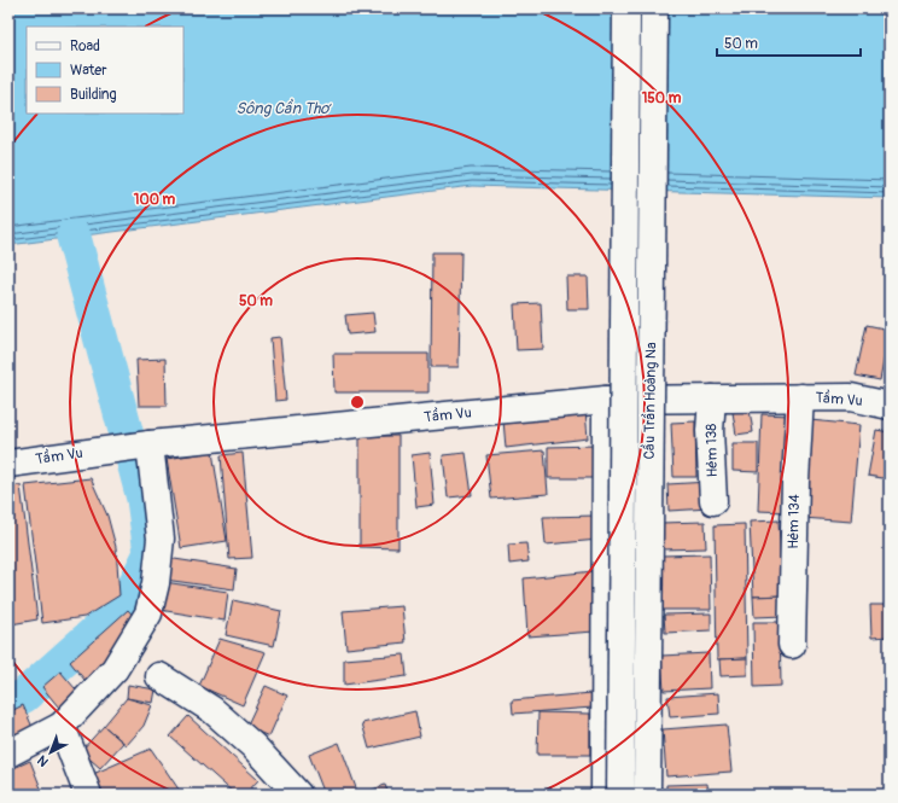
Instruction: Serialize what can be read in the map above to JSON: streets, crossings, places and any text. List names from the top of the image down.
{
  "streets": {
    "main road": [
      "Tầm Vu",
      "Cầu Trần Hoàng Na",
      "Hẻm 138",
      "Hẻm 134"
    ]
  },
  "crossings": [
    ["Tầm Vu", "Hẻm 138"],
    ["Tầm Vu", "Hẻm 134"]
  ],
  "water": ["Sông Cần Thơ"],
  "legend": ["Road", "Water", "Building"],
  "scale_bar": "50 m",
  "north": "bottom left",
  "rings": ["150 m", "100 m", "50 m"]
}
